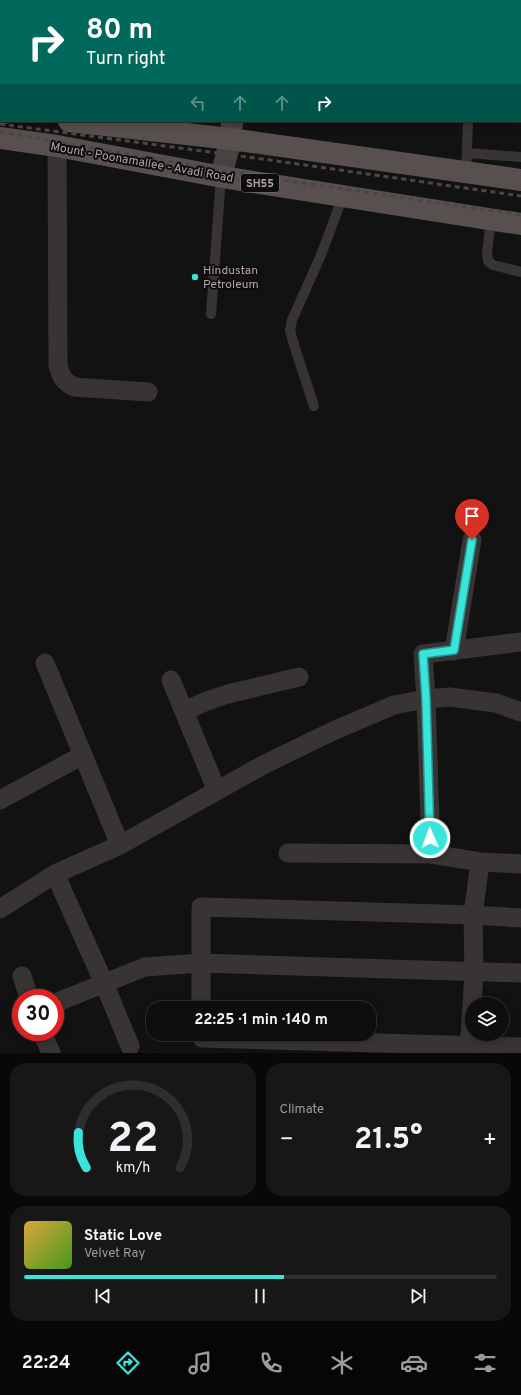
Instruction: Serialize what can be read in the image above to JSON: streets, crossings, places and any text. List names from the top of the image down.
{
  "streets": {
    "main road": ["Mount - Poonamallee - Avadi Road", "SH55"]
  },
  "places": ["Hindustan Petroleum"],
  "page": {
    "turn": ["80 m", "Turn right"],
    "limit": "30",
    "trip": "22:25 · 1 min · 140 m",
    "tile": "Climate",
    "heat": ["−", "21.5°", "+"],
    "song": ["Static Love", "Velvet Ray"],
    "tabs": "22:24",
    "gauge": ["22", "km/h"]
  }
}
